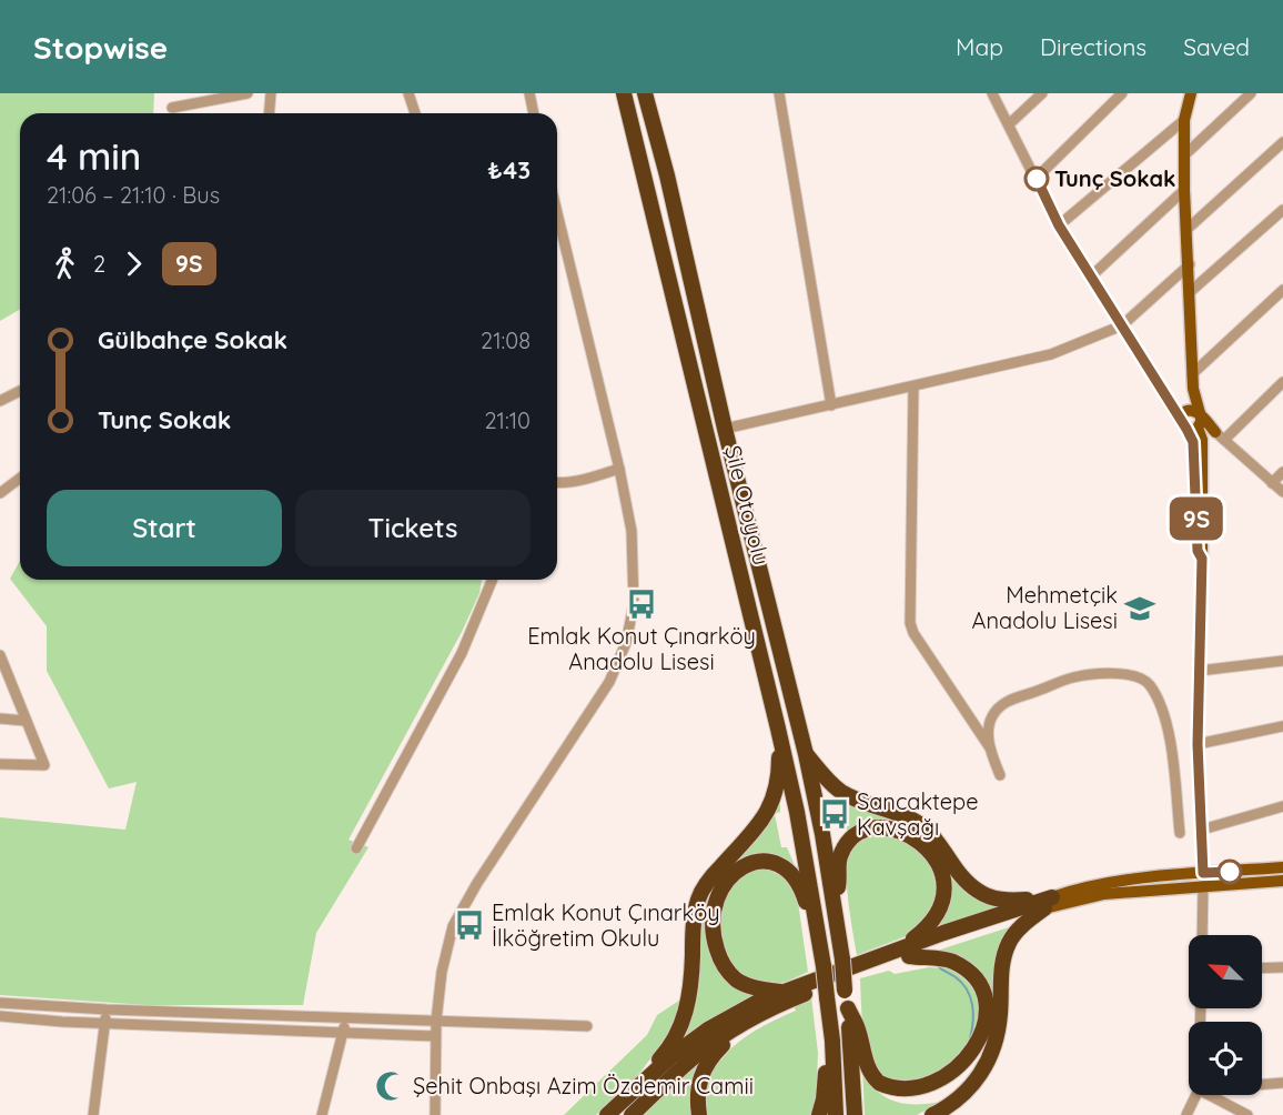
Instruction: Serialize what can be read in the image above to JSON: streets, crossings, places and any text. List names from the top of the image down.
{
  "streets": {
    "highway": ["Şile Otoyolu"]
  },
  "places": {
    "other": ["Tunç Sokak"],
    "bus stop": ["Emlak Konut Çınarköy Anadolu Lisesi", "Sancaktepe Kavşağı", "Emlak Konut Çınarköy İlköğretim Okulu"],
    "school or university": ["Mehmetçik Anadolu Lisesi"],
    "mosque": ["Şehit Onbaşı Azim Özdemir Camii"]
  },
  "lines": ["bus line 9S"],
  "north": "top left",
  "page": {
    "header": "Stopwise",
    "nav": ["Map", "Directions", "Saved"],
    "on_map": "9S",
    "heading": ["4 min", "21:06 – 21:10 · Bus", "₺43"],
    "legs": ["2", "9S"],
    "list": [
      {
        "name": "Gülbahçe Sokak",
        "value": "21:08"
      },
      {
        "name": "Tunç Sokak",
        "value": "21:10"
      }
    ],
    "buttons": ["Start", "Tickets"]
  }
}
